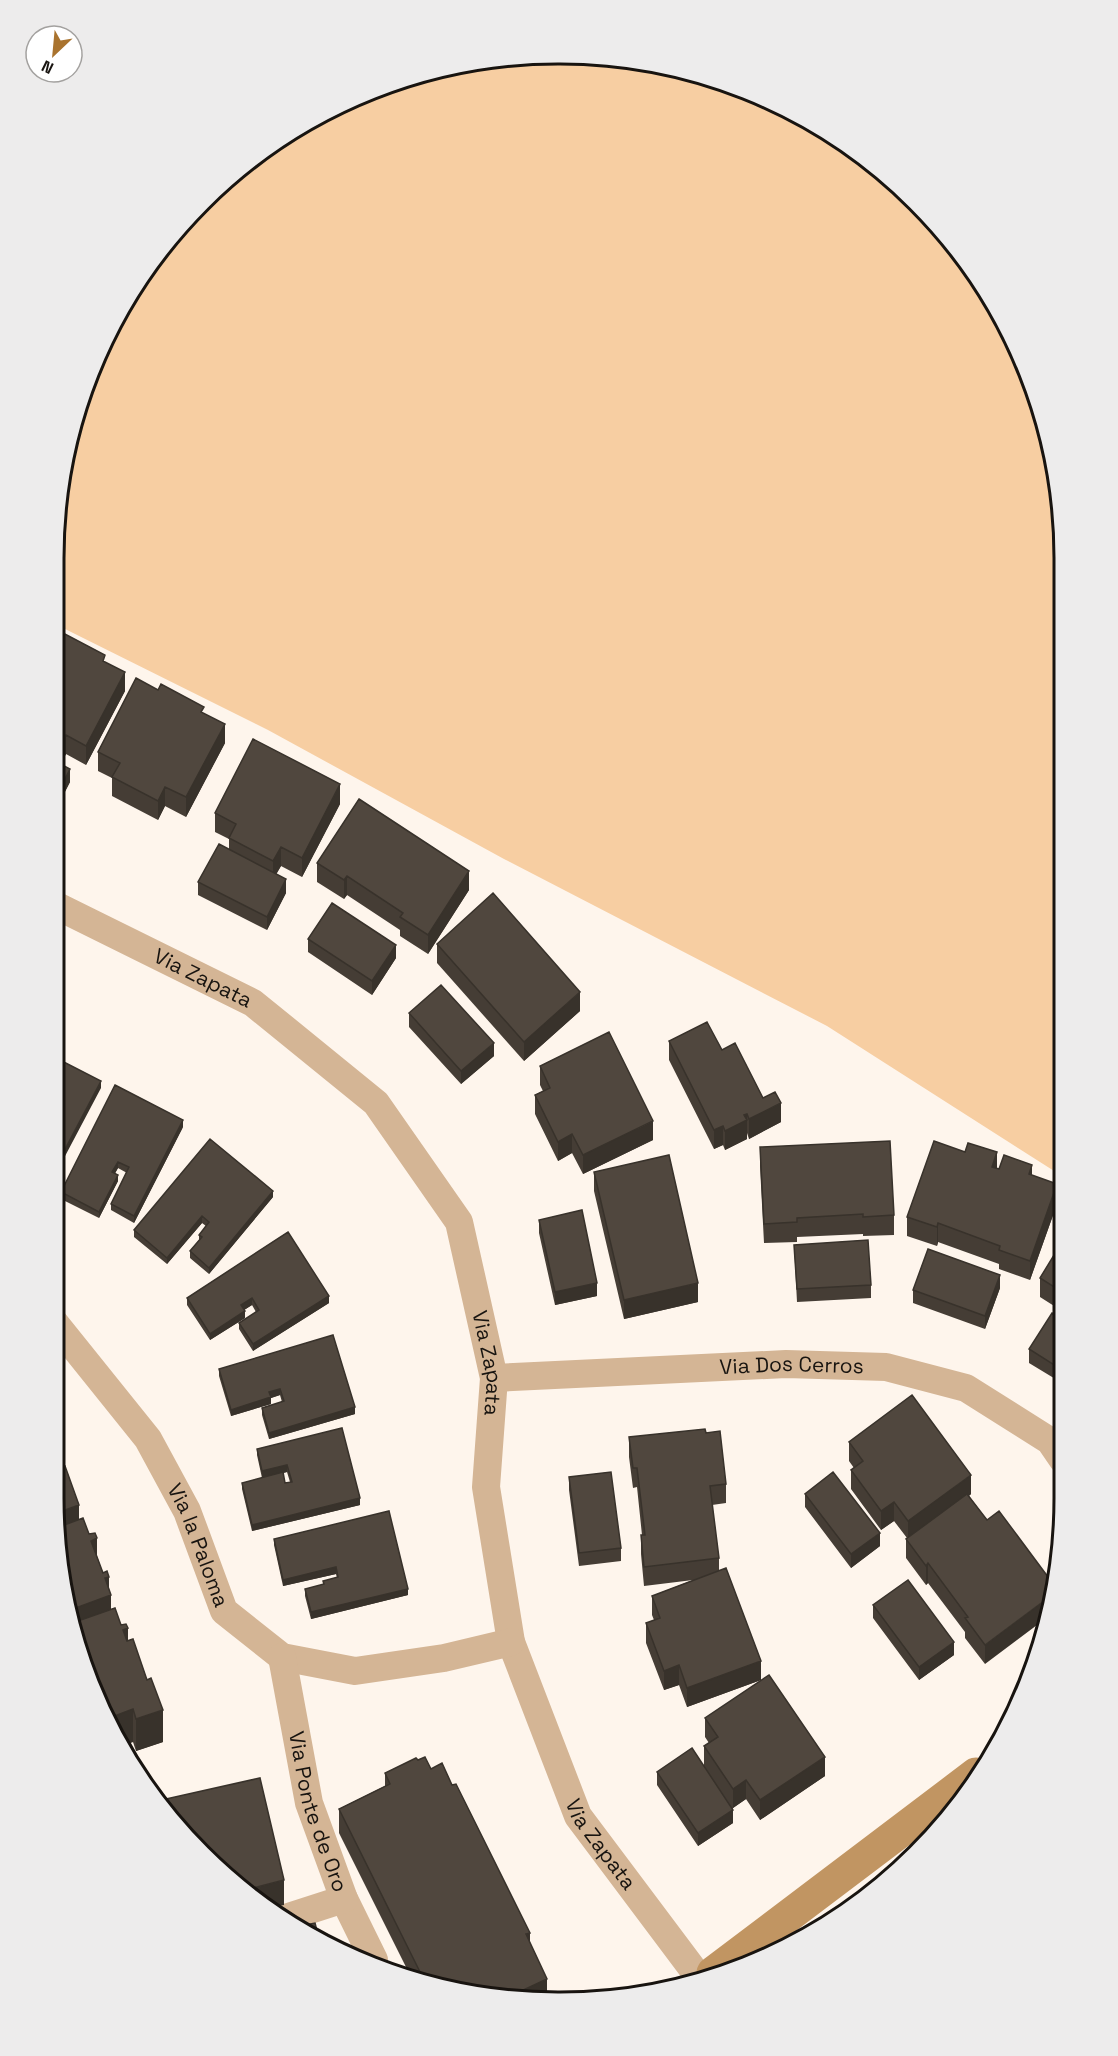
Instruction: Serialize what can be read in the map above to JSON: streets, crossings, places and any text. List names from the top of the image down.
{
  "streets": {
    "street": [
      "Via Zapata",
      "Via Dos Cerros",
      "Via la Paloma",
      "Via Ponte de Oro"
    ]
  },
  "crossings": [
    ["Via Zapata", "Via Dos Cerros"],
    ["Via Zapata", "Via la Paloma"],
    ["Via la Paloma", "Via Ponte de Oro"]
  ],
  "north": "bottom left"
}
